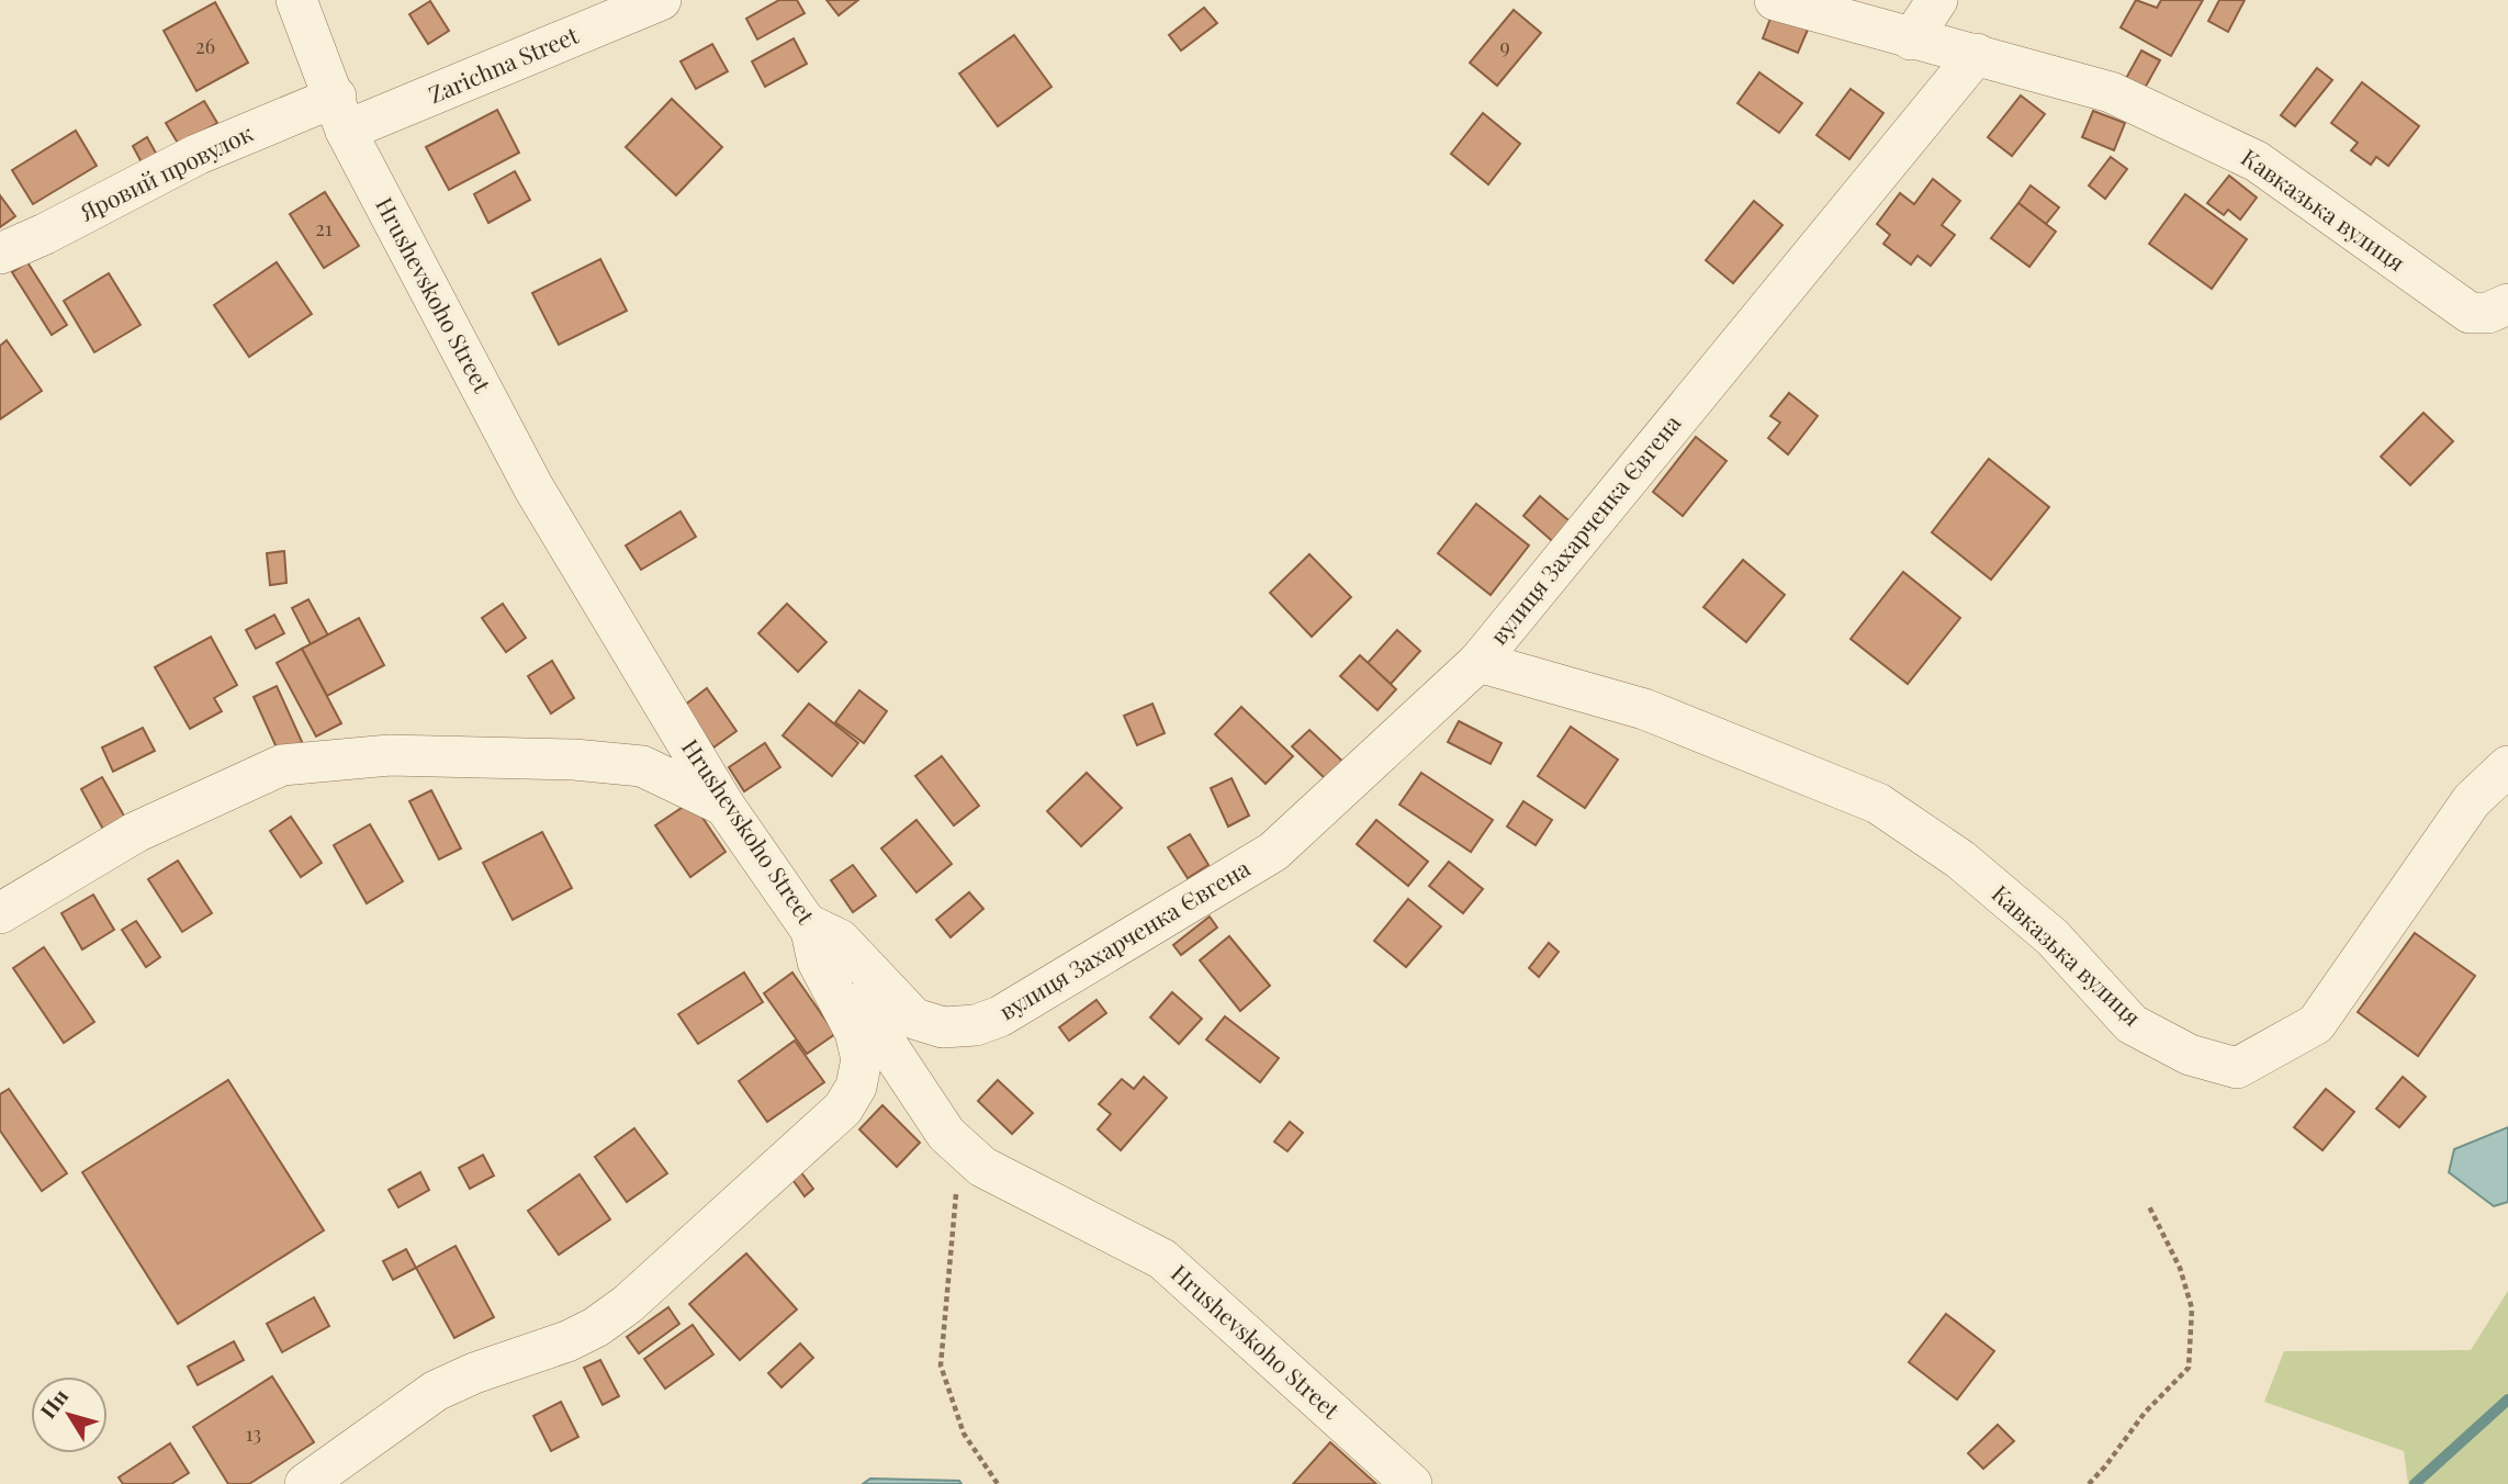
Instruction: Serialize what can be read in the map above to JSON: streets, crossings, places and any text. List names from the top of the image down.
{
  "streets": {
    "street": [
      "Zarichna Street",
      "Яровий провулок",
      "Кавказька вулиця",
      "Hrushevskoho Street",
      "вулиця Захарченка Євгена"
    ]
  },
  "crossings": [
    ["Zarichna Street", "Яровий провулок"],
    ["Zarichna Street", "Hrushevskoho Street"],
    ["Яровий провулок", "Hrushevskoho Street"],
    ["Кавказька вулиця", "вулиця Захарченка Євгена"],
    ["Hrushevskoho Street", "вулиця Захарченка Євгена"]
  ],
  "house_numbers": [
    "26",
    "9",
    "21",
    "13"
  ],
  "north": "top left"
}
